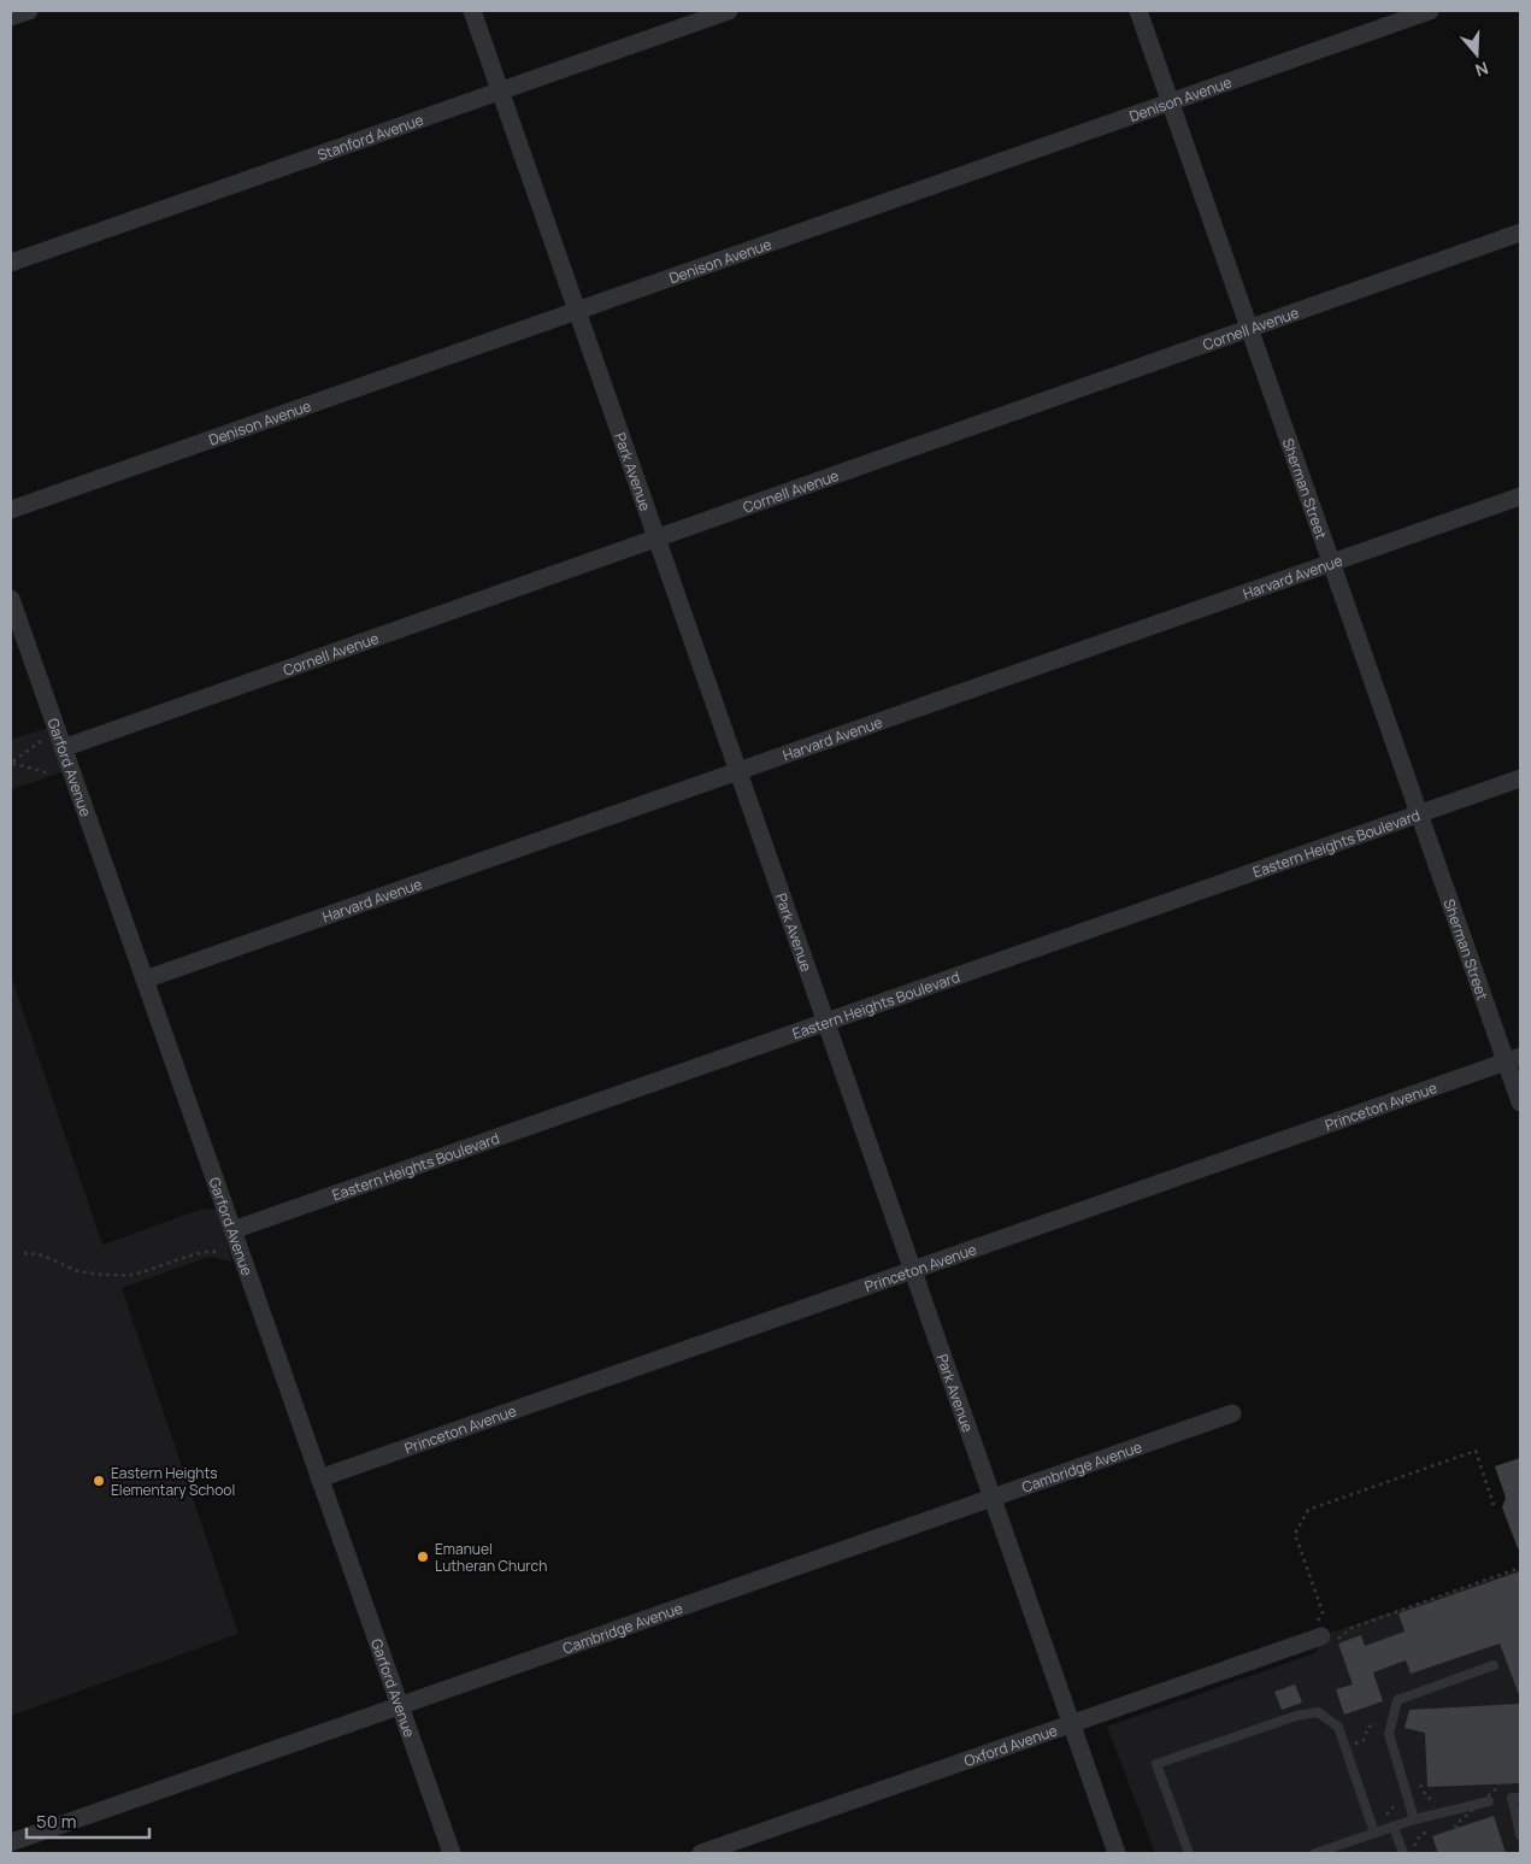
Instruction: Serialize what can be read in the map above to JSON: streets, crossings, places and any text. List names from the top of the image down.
{
  "streets": {
    "street": [
      "Denison Avenue",
      "Stanford Avenue",
      "Cornell Avenue",
      "Park Avenue",
      "Sherman Street",
      "Harvard Avenue",
      "Garford Avenue",
      "Eastern Heights Boulevard",
      "Princeton Avenue",
      "Cambridge Avenue",
      "Oxford Avenue"
    ]
  },
  "crossings": [
    ["Denison Avenue", "Park Avenue"],
    ["Denison Avenue", "Sherman Street"],
    ["Stanford Avenue", "Park Avenue"],
    ["Cornell Avenue", "Park Avenue"],
    ["Cornell Avenue", "Sherman Street"],
    ["Cornell Avenue", "Garford Avenue"],
    ["Park Avenue", "Harvard Avenue"],
    ["Park Avenue", "Eastern Heights Boulevard"],
    ["Park Avenue", "Princeton Avenue"],
    ["Park Avenue", "Cambridge Avenue"],
    ["Park Avenue", "Oxford Avenue"],
    ["Sherman Street", "Harvard Avenue"],
    ["Sherman Street", "Eastern Heights Boulevard"],
    ["Sherman Street", "Princeton Avenue"],
    ["Harvard Avenue", "Garford Avenue"],
    ["Garford Avenue", "Eastern Heights Boulevard"],
    ["Garford Avenue", "Princeton Avenue"],
    ["Garford Avenue", "Cambridge Avenue"]
  ],
  "places": ["Eastern Heights Elementary School", "Emanuel Lutheran Church"],
  "scale_bar": "50 m",
  "north": "bottom"
}
